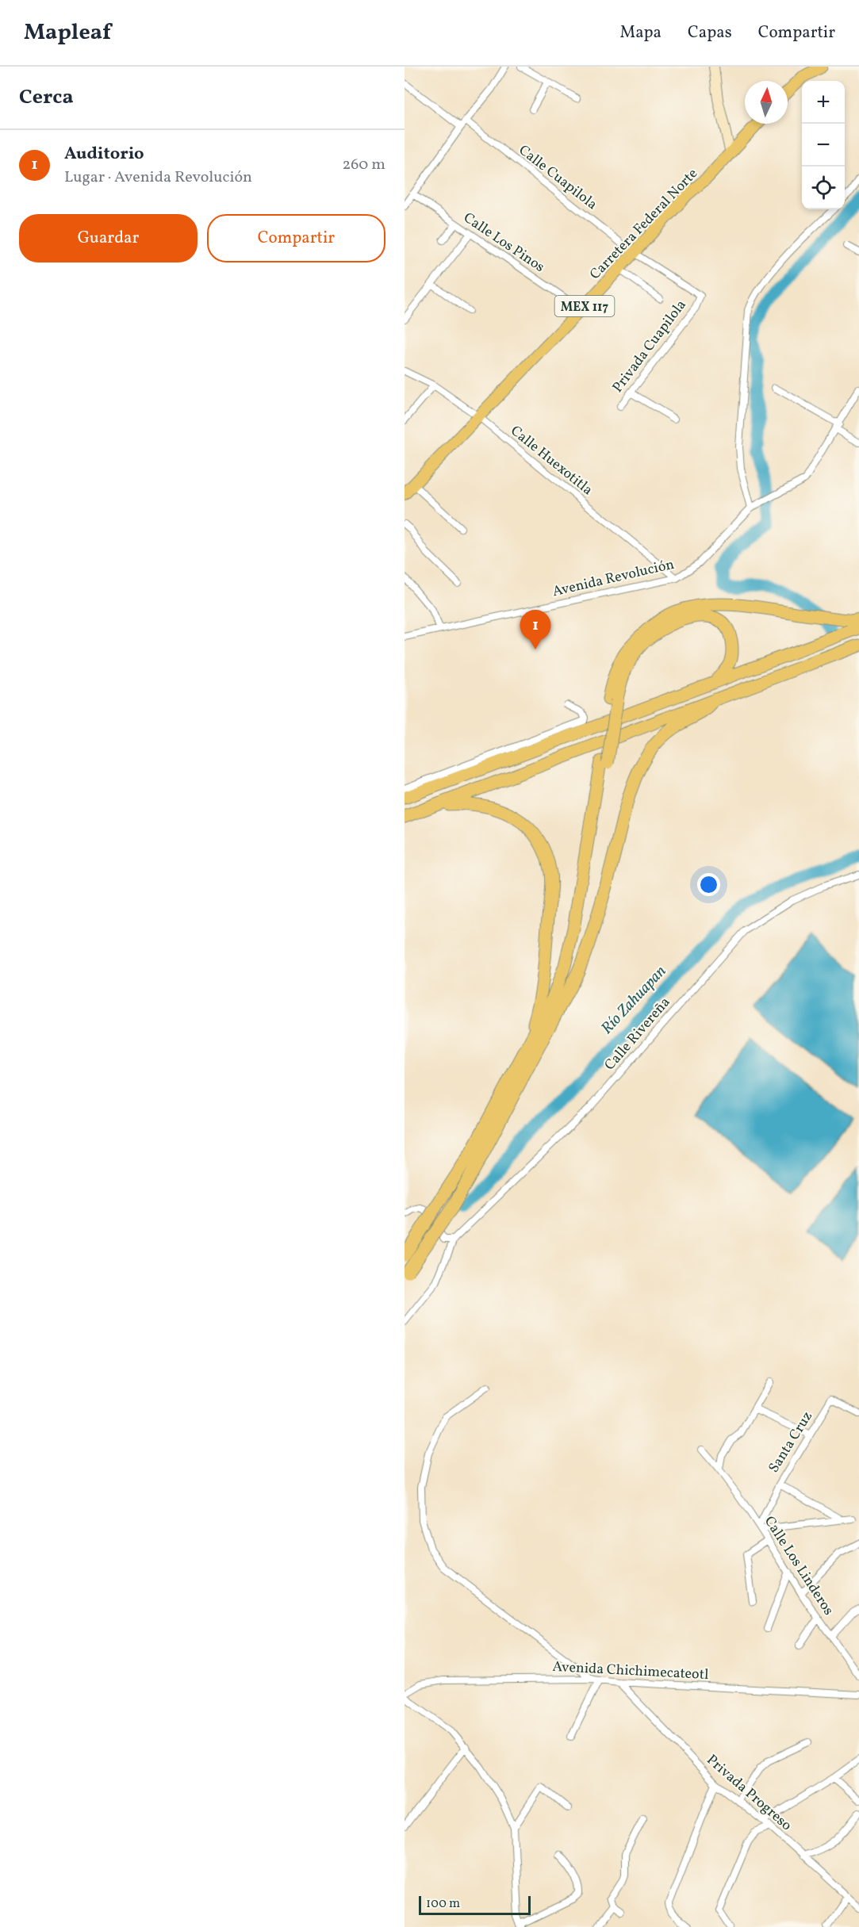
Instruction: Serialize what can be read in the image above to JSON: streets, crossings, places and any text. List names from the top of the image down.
{
  "streets": {
    "main road": ["Carretera Federal Norte", "MEX 117"],
    "street": [
      "Calle Cuapilola",
      "Calle Los Pinos",
      "Privada Cuapilola",
      "Calle Huexotitla",
      "Avenida Revolución",
      "Calle Rivereña",
      "Santa Cruz",
      "Calle Los Linderos",
      "Avenida Chichimecateotl",
      "Privada Progreso"
    ]
  },
  "crossings": [
    ["Calle Cuapilola", "Carretera Federal Norte"],
    ["Calle Cuapilola", "Privada Cuapilola"],
    ["Carretera Federal Norte", "Calle Los Pinos"],
    ["Carretera Federal Norte", "Privada Cuapilola"],
    ["Carretera Federal Norte", "Calle Huexotitla"],
    ["Calle Huexotitla", "Avenida Revolución"],
    ["Santa Cruz", "Calle Los Linderos"],
    ["Avenida Chichimecateotl", "Privada Progreso"]
  ],
  "water": ["Río Zahuapan"],
  "scale_bar": "100 m",
  "north": "top",
  "page": {
    "header": "Mapleaf",
    "nav": ["Mapa", "Capas", "Compartir"],
    "heading": "Cerca",
    "map_buttons": ["+", "−"],
    "list": [
      {
        "mark": "1",
        "name": "Auditorio",
        "note": "Lugar · Avenida Revolución",
        "value": "260 m"
      }
    ],
    "buttons": ["Guardar", "Compartir"],
    "pins": "1",
    "scale": "100 m"
  }
}
